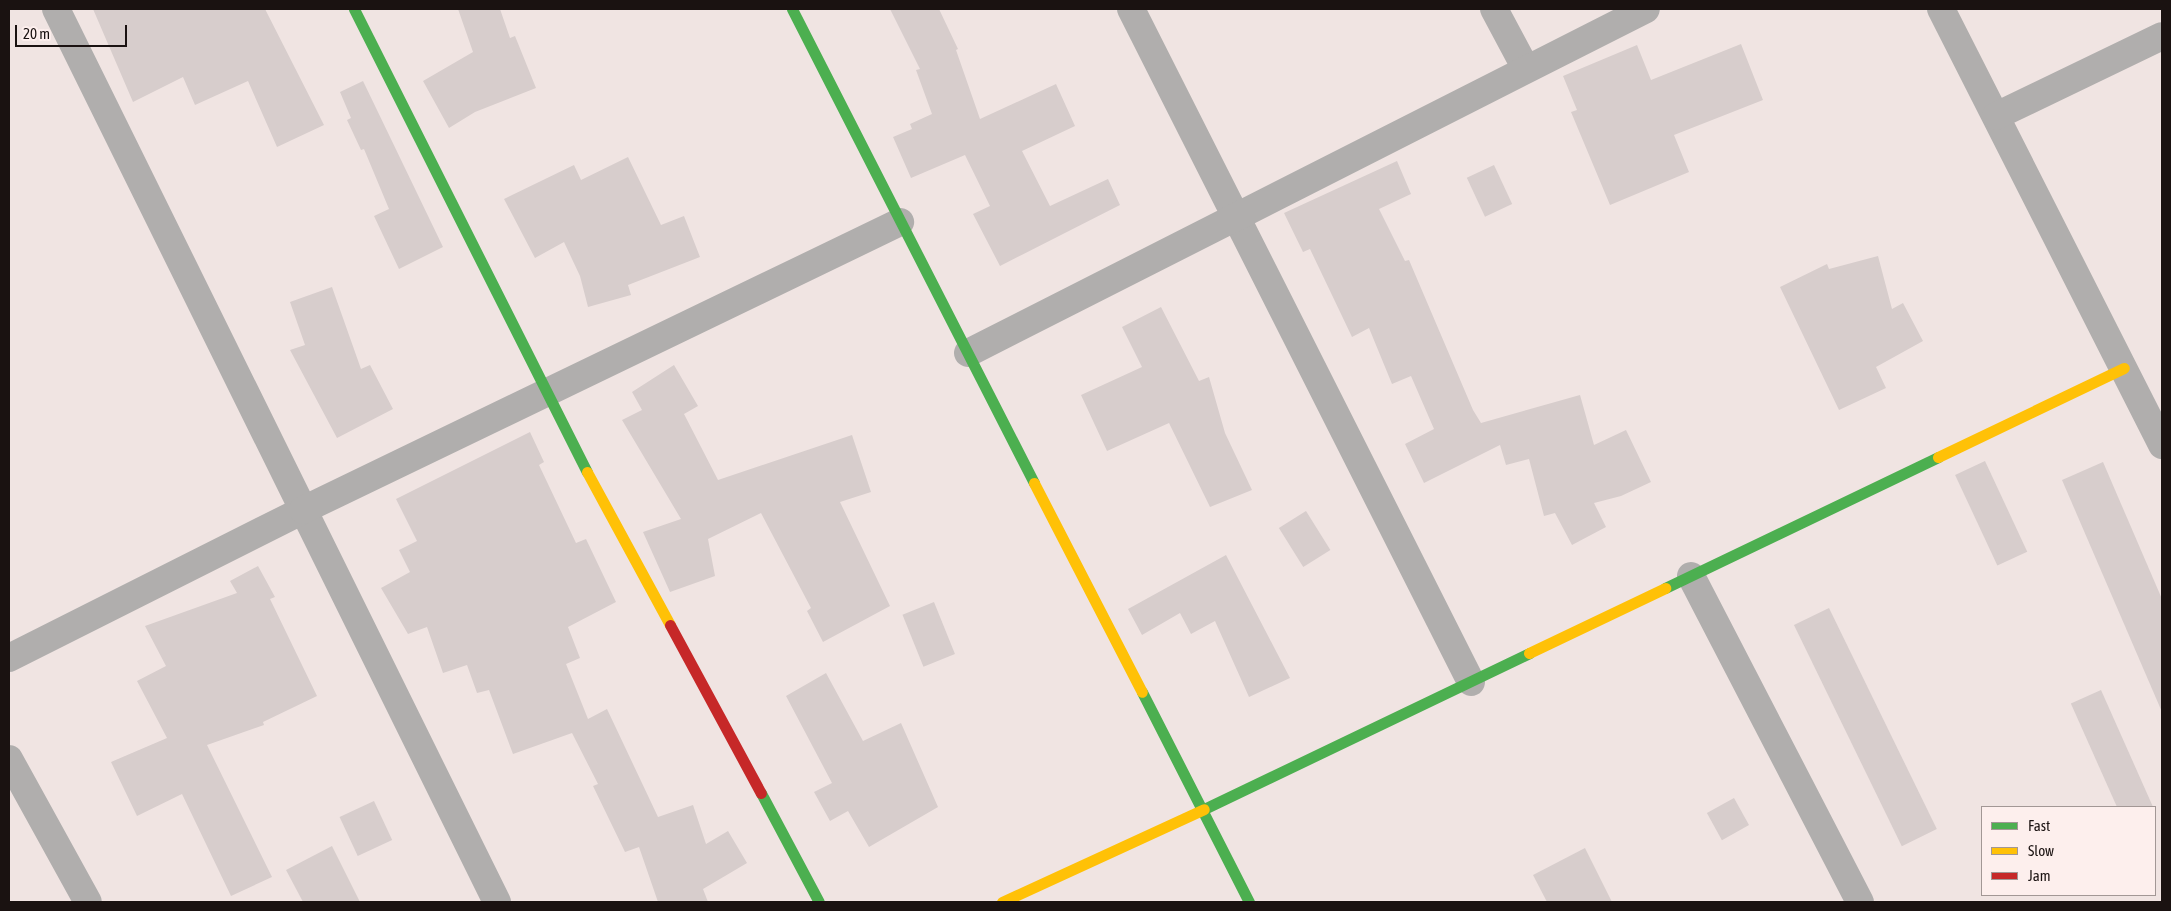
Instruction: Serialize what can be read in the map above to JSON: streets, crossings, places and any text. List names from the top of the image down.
{
  "legend": ["Fast", "Slow", "Jam"],
  "scale_bar": "20 m"
}
